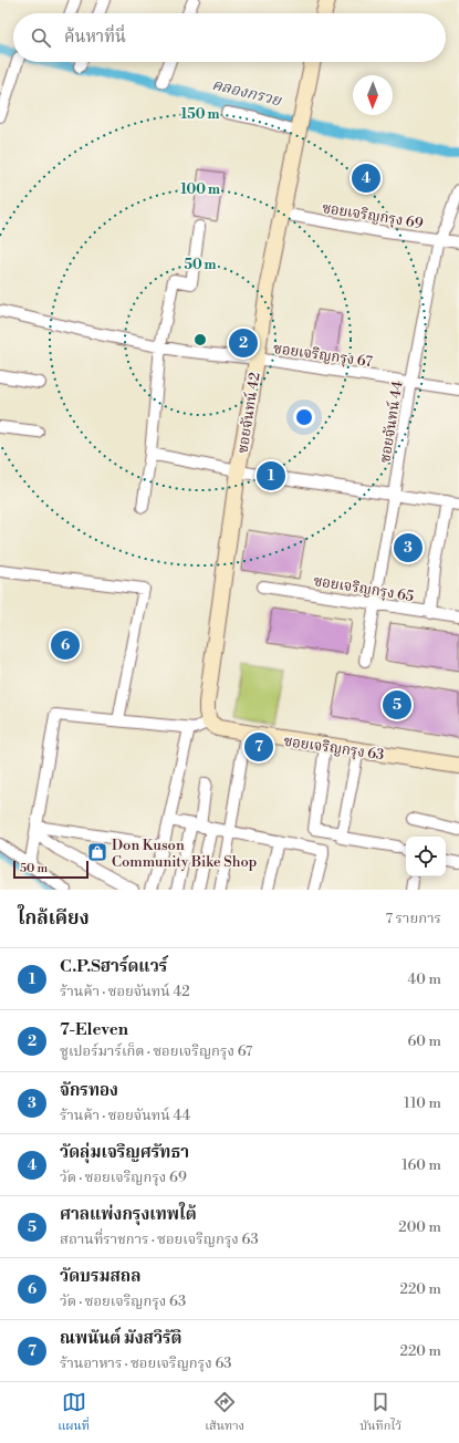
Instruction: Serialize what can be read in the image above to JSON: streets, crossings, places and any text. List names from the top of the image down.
{
  "streets": {
    "street": [
      "ซอยเจริญกรุง 69",
      "ซอยเจริญกรุง 67",
      "ซอยจันทน์ 42",
      "ซอยจันทน์ 44",
      "ซอยเจริญกรุง 65",
      "ซอยเจริญกรุง 63"
    ]
  },
  "crossings": [
    ["ซอยเจริญกรุง 69", "ซอยจันทน์ 42"],
    ["ซอยเจริญกรุง 69", "ซอยจันทน์ 44"],
    ["ซอยเจริญกรุง 67", "ซอยจันทน์ 42"],
    ["ซอยเจริญกรุง 67", "ซอยจันทน์ 44"],
    ["ซอยจันทน์ 42", "ซอยเจริญกรุง 63"],
    ["ซอยจันทน์ 44", "ซอยเจริญกรุง 65"]
  ],
  "water": ["คลองกรวย"],
  "places": {
    "shop": ["Don Kuson Community Bike Shop"]
  },
  "scale_bar": "50 m",
  "north": "bottom",
  "page": {
    "search": "ค้นหาที่นี่",
    "pins": [
      "4",
      "2",
      "1",
      "3",
      "6",
      "5",
      "7"
    ],
    "scale": "50 m",
    "heading": ["ใกล้เคียง", "7 รายการ"],
    "list": [
      {
        "mark": "1",
        "name": "C.P.Sฮาร์ดแวร์",
        "note": "ร้านค้า · ซอยจันทน์ 42",
        "value": "40 m"
      },
      {
        "mark": "2",
        "name": "7-Eleven",
        "note": "ซูเปอร์มาร์เก็ต · ซอยเจริญกรุง 67",
        "value": "60 m"
      },
      {
        "mark": "3",
        "name": "จักรทอง",
        "note": "ร้านค้า · ซอยจันทน์ 44",
        "value": "110 m"
      },
      {
        "mark": "4",
        "name": "วัดลุ่มเจริญศรัทธา",
        "note": "วัด · ซอยเจริญกรุง 69",
        "value": "160 m"
      },
      {
        "mark": "5",
        "name": "ศาลแพ่งกรุงเทพใต้",
        "note": "สถานที่ราชการ · ซอยเจริญกรุง 63",
        "value": "200 m"
      },
      {
        "mark": "6",
        "name": "วัดบรมสถล",
        "note": "วัด · ซอยเจริญกรุง 63",
        "value": "220 m"
      },
      {
        "mark": "7",
        "name": "ณพนันต์ มังสวิรัติ",
        "note": "ร้านอาหาร · ซอยเจริญกรุง 63",
        "value": "220 m"
      }
    ],
    "nav": ["แผนที่", "เส้นทาง", "บันทึกไว้"]
  },
  "rings": ["150 m", "100 m", "50 m"]
}
